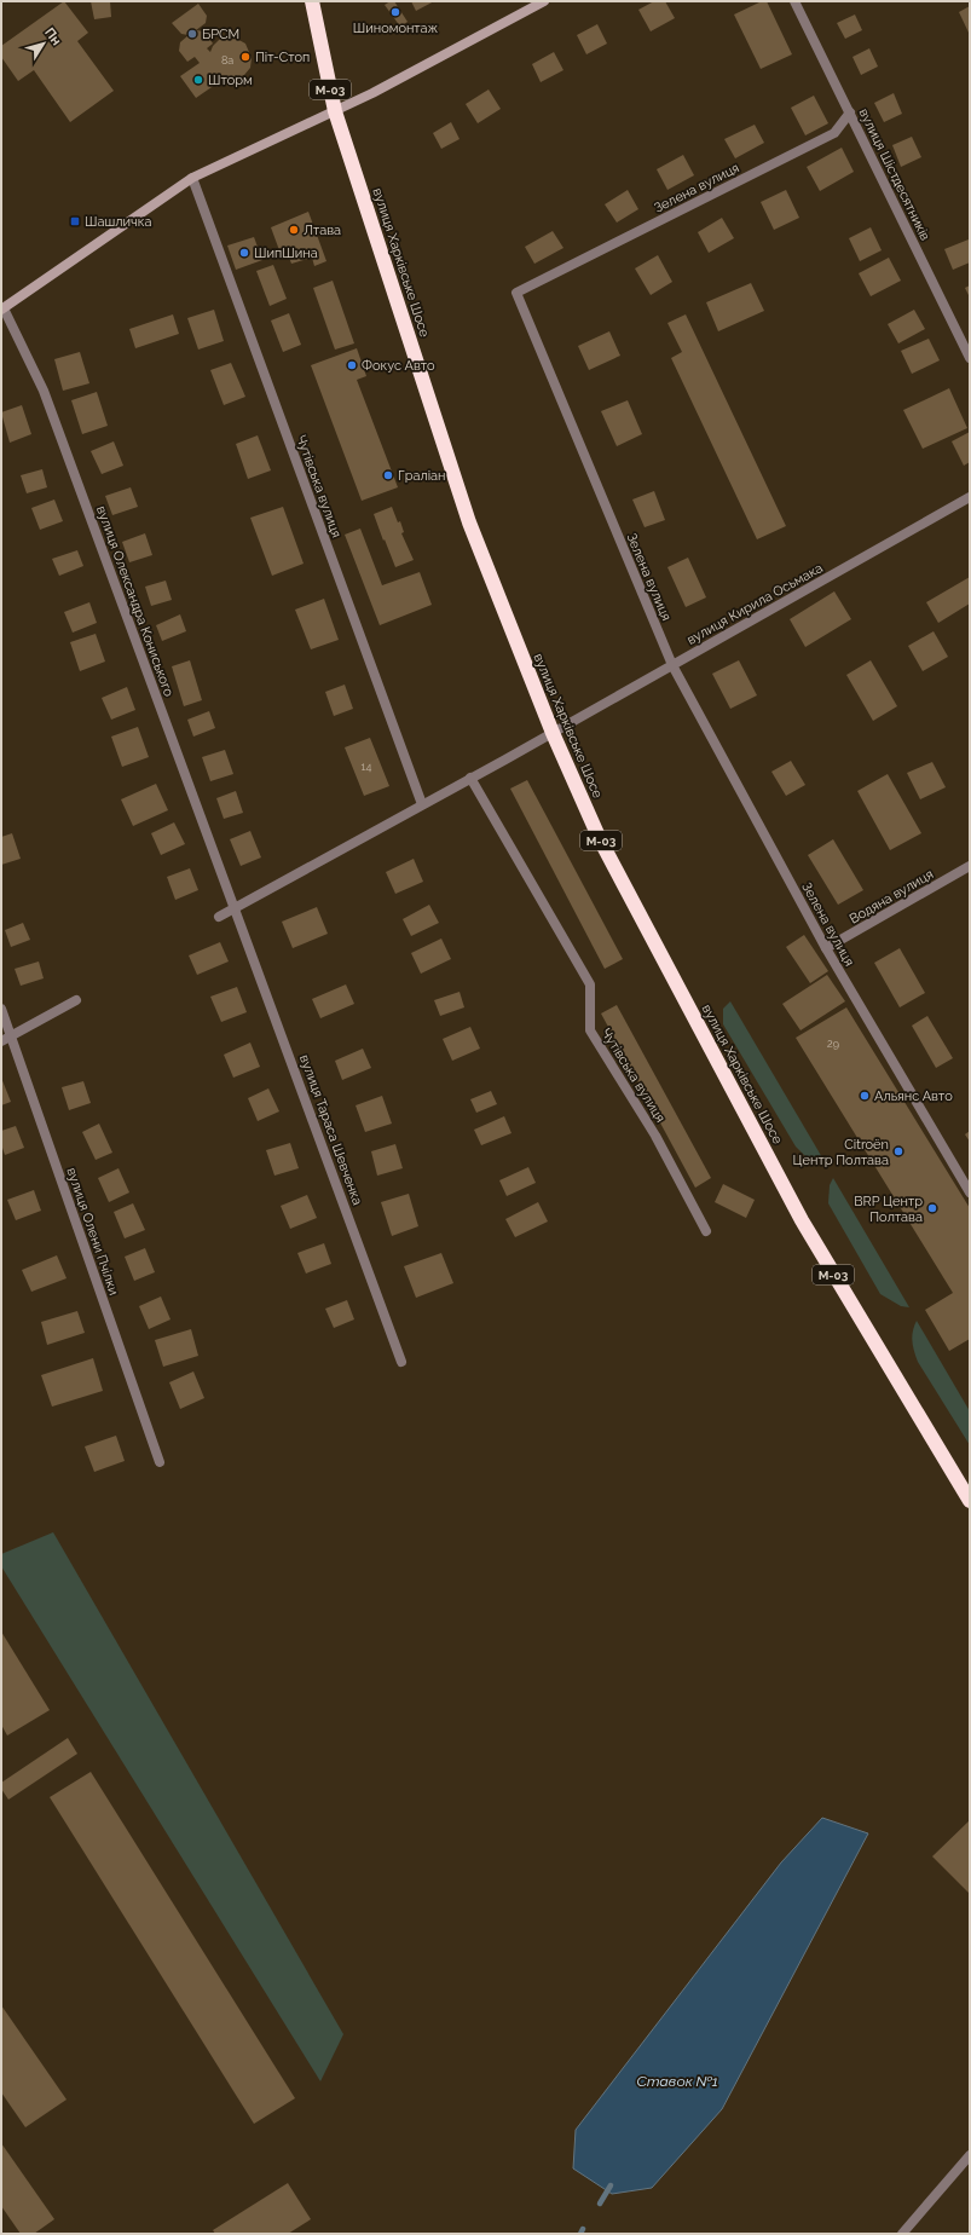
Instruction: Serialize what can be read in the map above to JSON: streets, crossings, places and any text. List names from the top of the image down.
{
  "streets": {
    "highway": ["М-03", "вулиця Харківське Шосе"],
    "street": [
      "вулиця Шістдесятників",
      "Зелена вулиця",
      "Чутівська вулиця",
      "вулиця Олександра Кониського",
      "вулиця Кирила Осьмака",
      "Водяна вулиця",
      "вулиця Тараса Шевченка",
      "вулиця Олени Пчілки"
    ]
  },
  "crossings": [
    ["вулиця Шістдесятників", "Зелена вулиця"],
    ["Зелена вулиця", "вулиця Кирила Осьмака"],
    ["Зелена вулиця", "Водяна вулиця"],
    ["вулиця Харківське Шосе", "вулиця Кирила Осьмака"],
    ["Чутівська вулиця", "вулиця Кирила Осьмака"],
    ["вулиця Олександра Кониського", "вулиця Кирила Осьмака"],
    ["вулиця Олександра Кониського", "вулиця Тараса Шевченка"],
    ["вулиця Кирила Осьмака", "вулиця Тараса Шевченка"]
  ],
  "water": ["Ставок №1"],
  "places": {
    "other": [
      "Шиномонтаж",
      "БРСМ",
      "Піт-Стоп",
      "Шторм",
      "Лтава",
      "ШипШина",
      "Фокус Авто",
      "Граліан",
      "Альянс Авто",
      "Citroën Центр Полтава",
      "BRP Центр Полтава"
    ],
    "transit": ["Шашличка"]
  },
  "house_numbers": ["8а", "14", "29"],
  "north": "top right"
}
